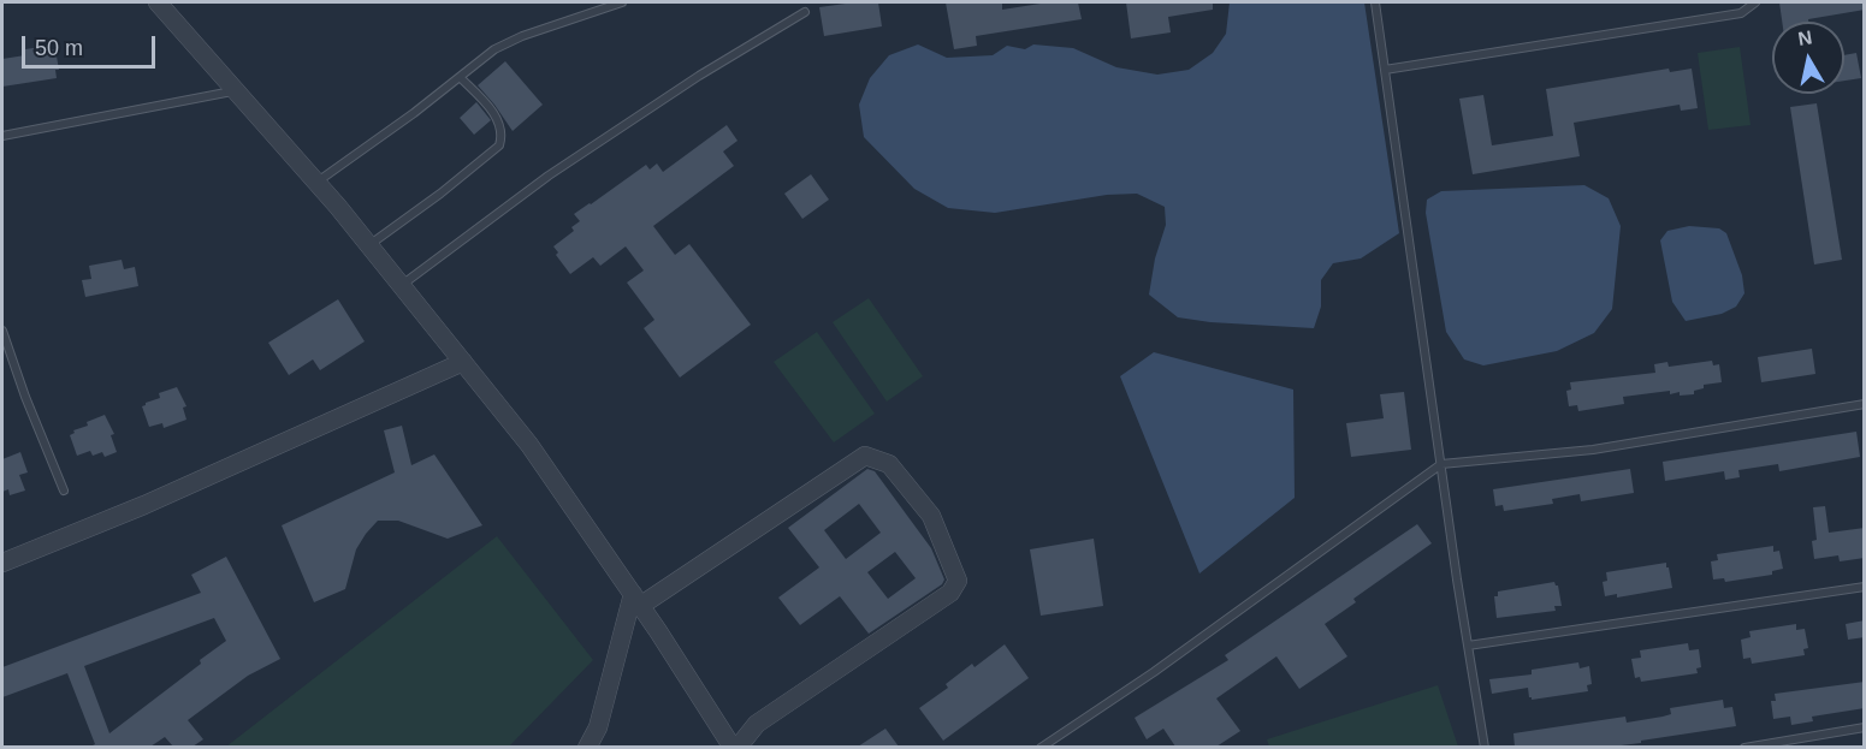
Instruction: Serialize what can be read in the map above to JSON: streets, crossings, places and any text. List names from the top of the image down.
{
  "scale_bar": "50 m",
  "north": "top"
}
